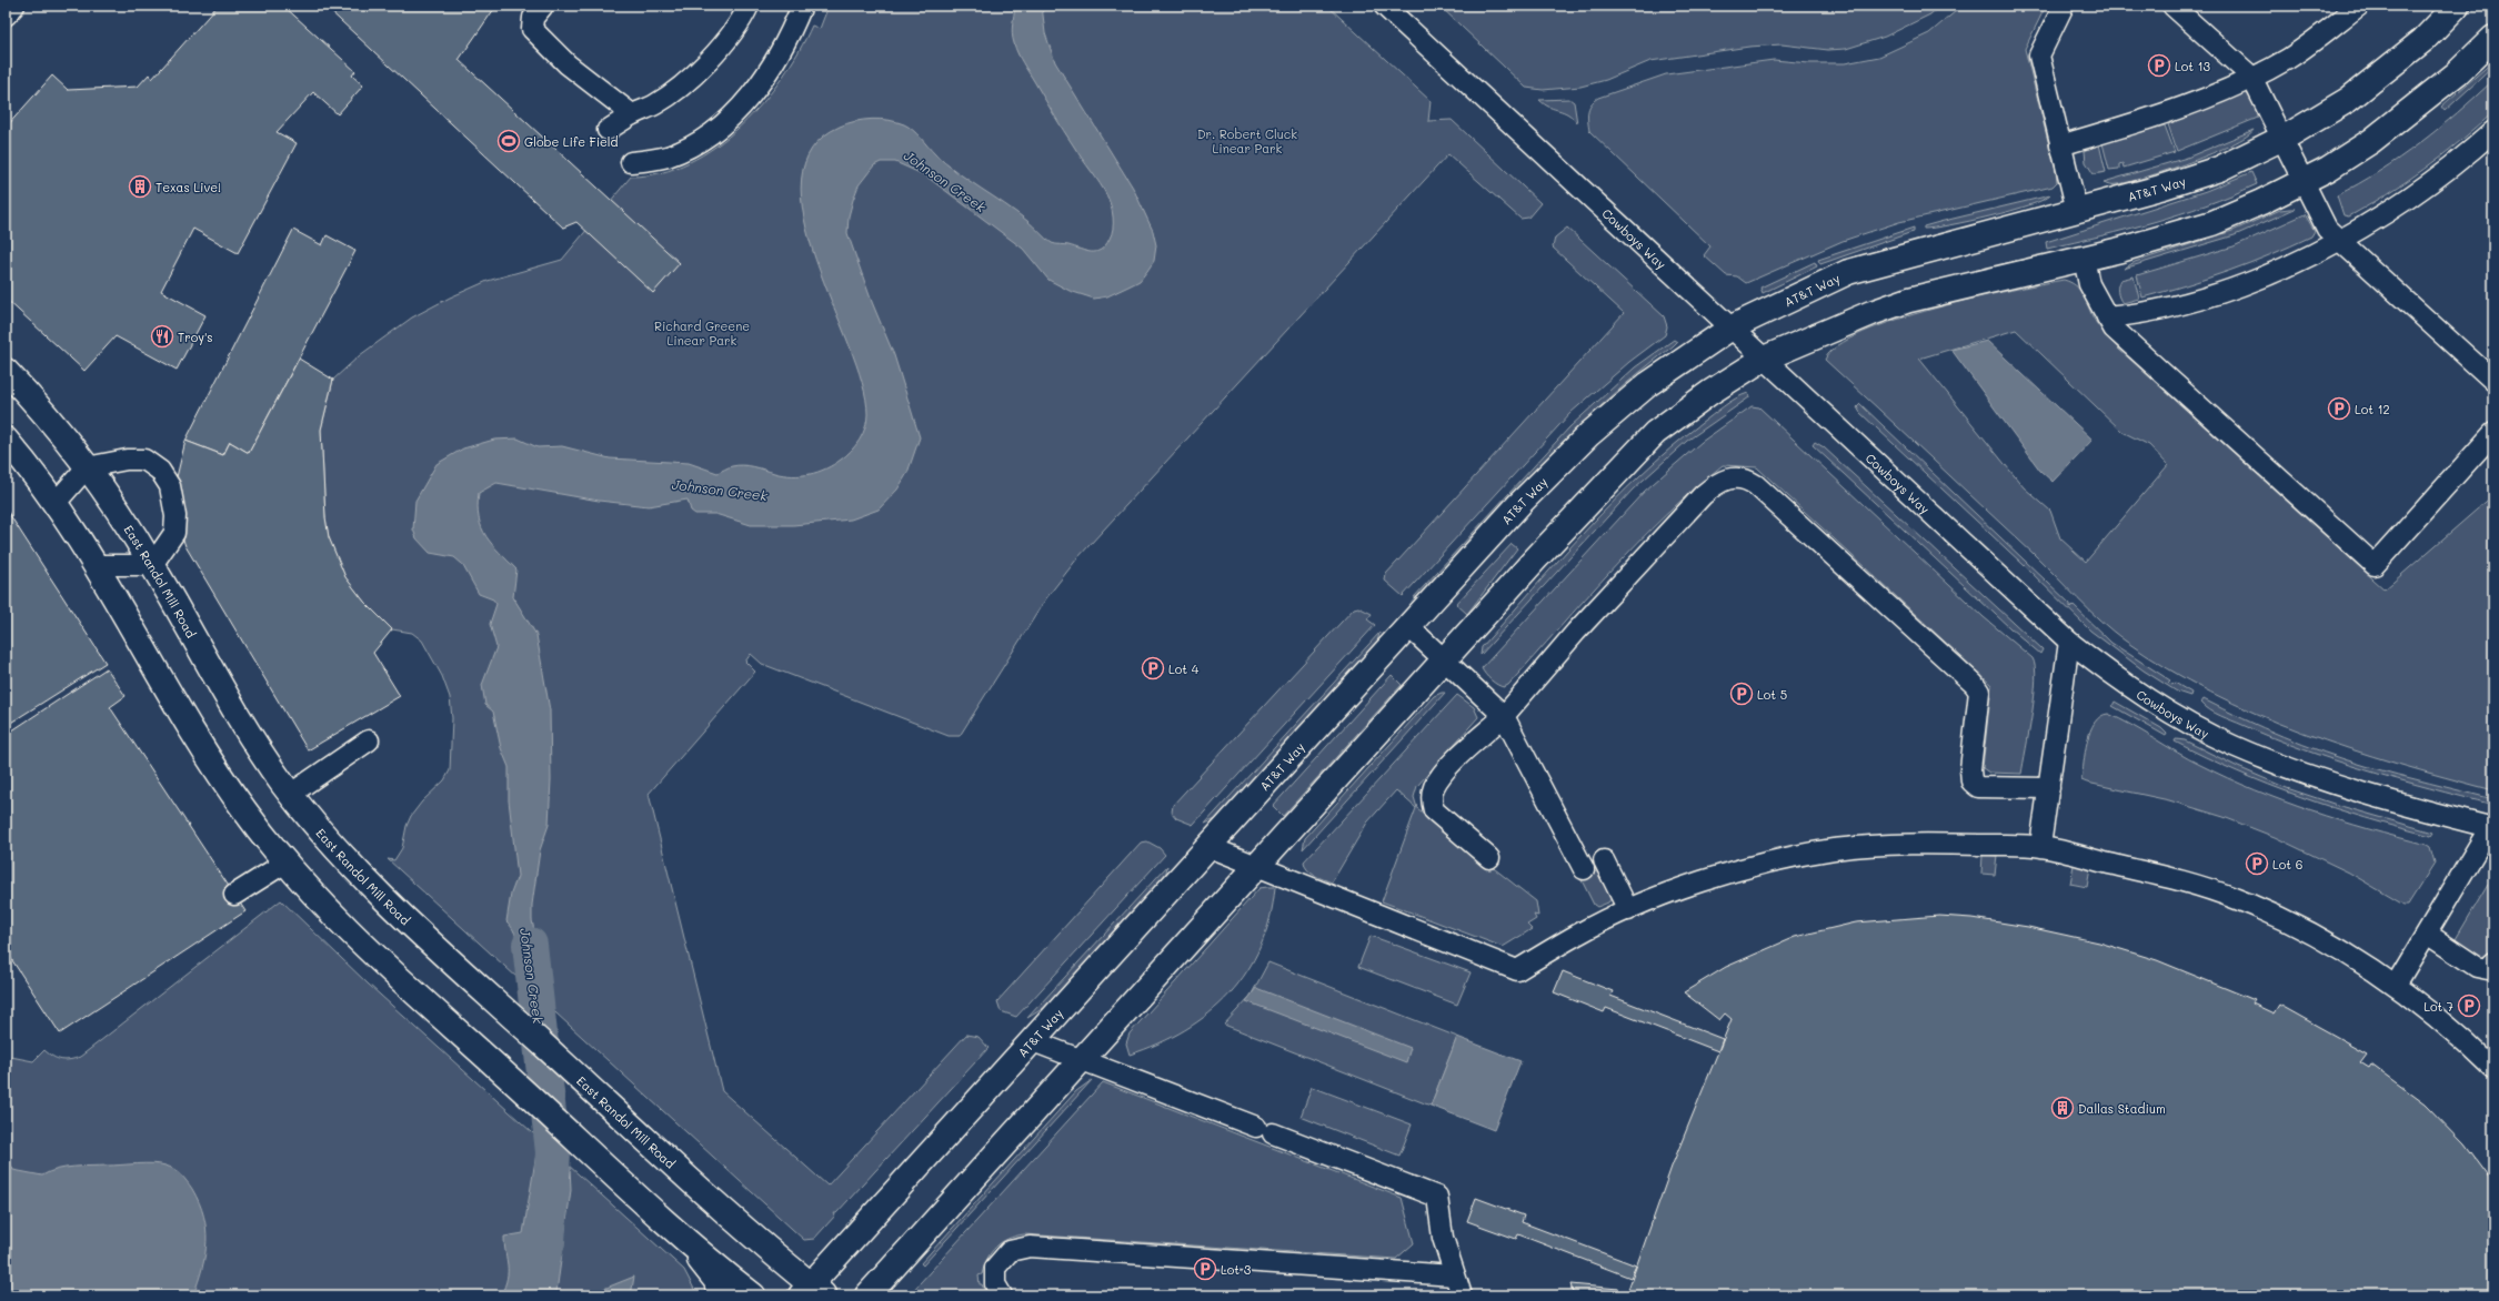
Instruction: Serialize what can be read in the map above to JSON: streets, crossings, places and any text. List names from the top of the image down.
{
  "streets": {
    "main road": ["AT&T Way", "East Randol Mill Road"],
    "street": ["Cowboys Way"]
  },
  "crossings": [
    ["AT&T Way", "Cowboys Way"],
    ["AT&T Way", "East Randol Mill Road"]
  ],
  "water": ["Johnson Creek"],
  "parks": ["Dr. Robert Cluck Linear Park", "Richard Greene Linear Park"],
  "places": {
    "parking": [
      "Lot 13",
      "Lot 12",
      "Lot 4",
      "Lot 5",
      "Lot 6",
      "Lot 7",
      "Lot 3"
    ],
    "sports": ["Globe Life Field"],
    "building": ["Texas Live!", "Dallas Stadium"],
    "restaurant": ["Troy's"]
  }
}
